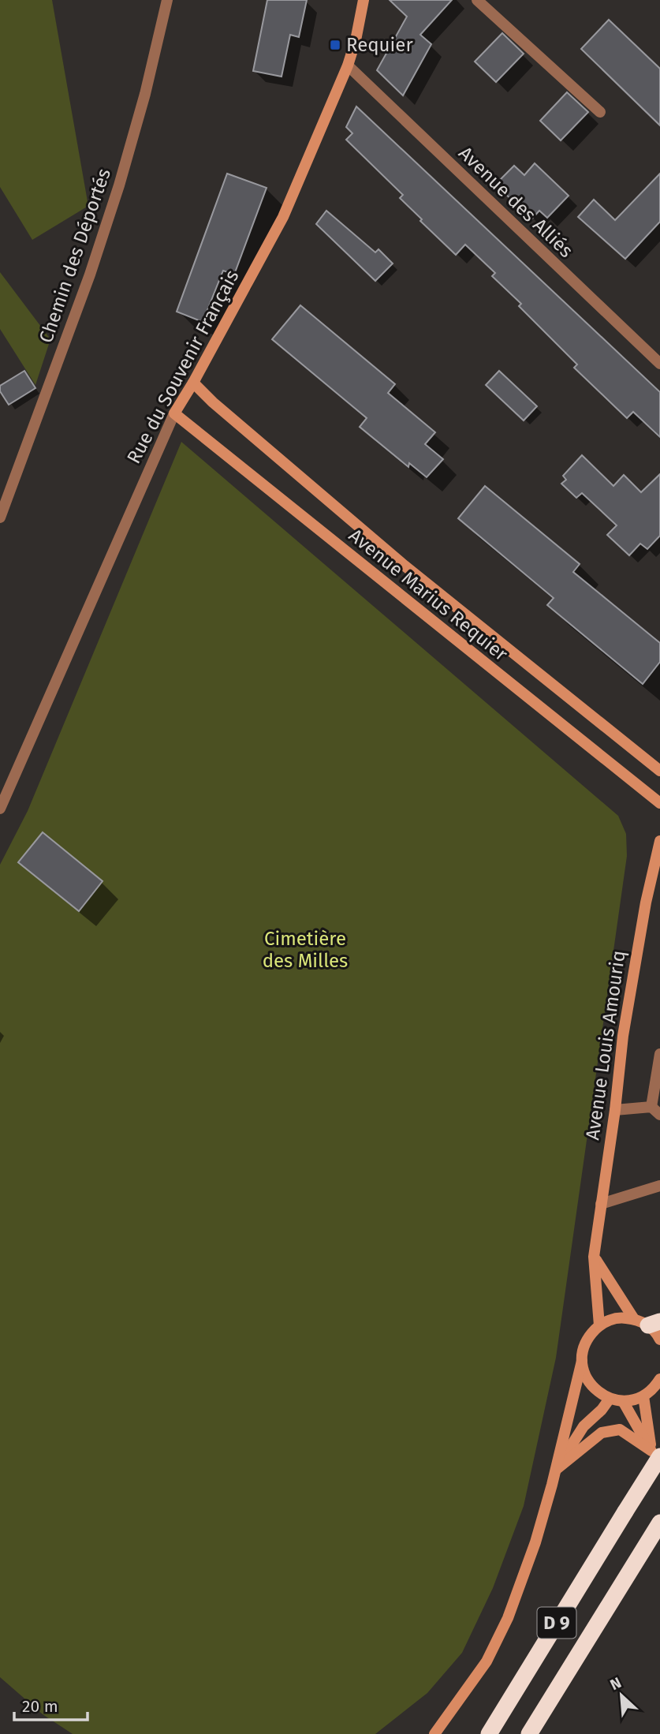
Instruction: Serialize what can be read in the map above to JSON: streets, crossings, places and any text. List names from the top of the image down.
{
  "streets": {
    "highway": ["D 9"],
    "street": [
      "Avenue des Alliés",
      "Chemin des Déportés",
      "Rue du Souvenir Français",
      "Avenue Marius Requier",
      "Avenue Louis Amouriq"
    ]
  },
  "crossings": [
    ["Avenue des Alliés", "Rue du Souvenir Français"],
    ["Rue du Souvenir Français", "Avenue Marius Requier"]
  ],
  "parks": ["Cimetière des Milles"],
  "places": {
    "transit": ["Requier"]
  },
  "scale_bar": "20 m",
  "north": "top left"
}
